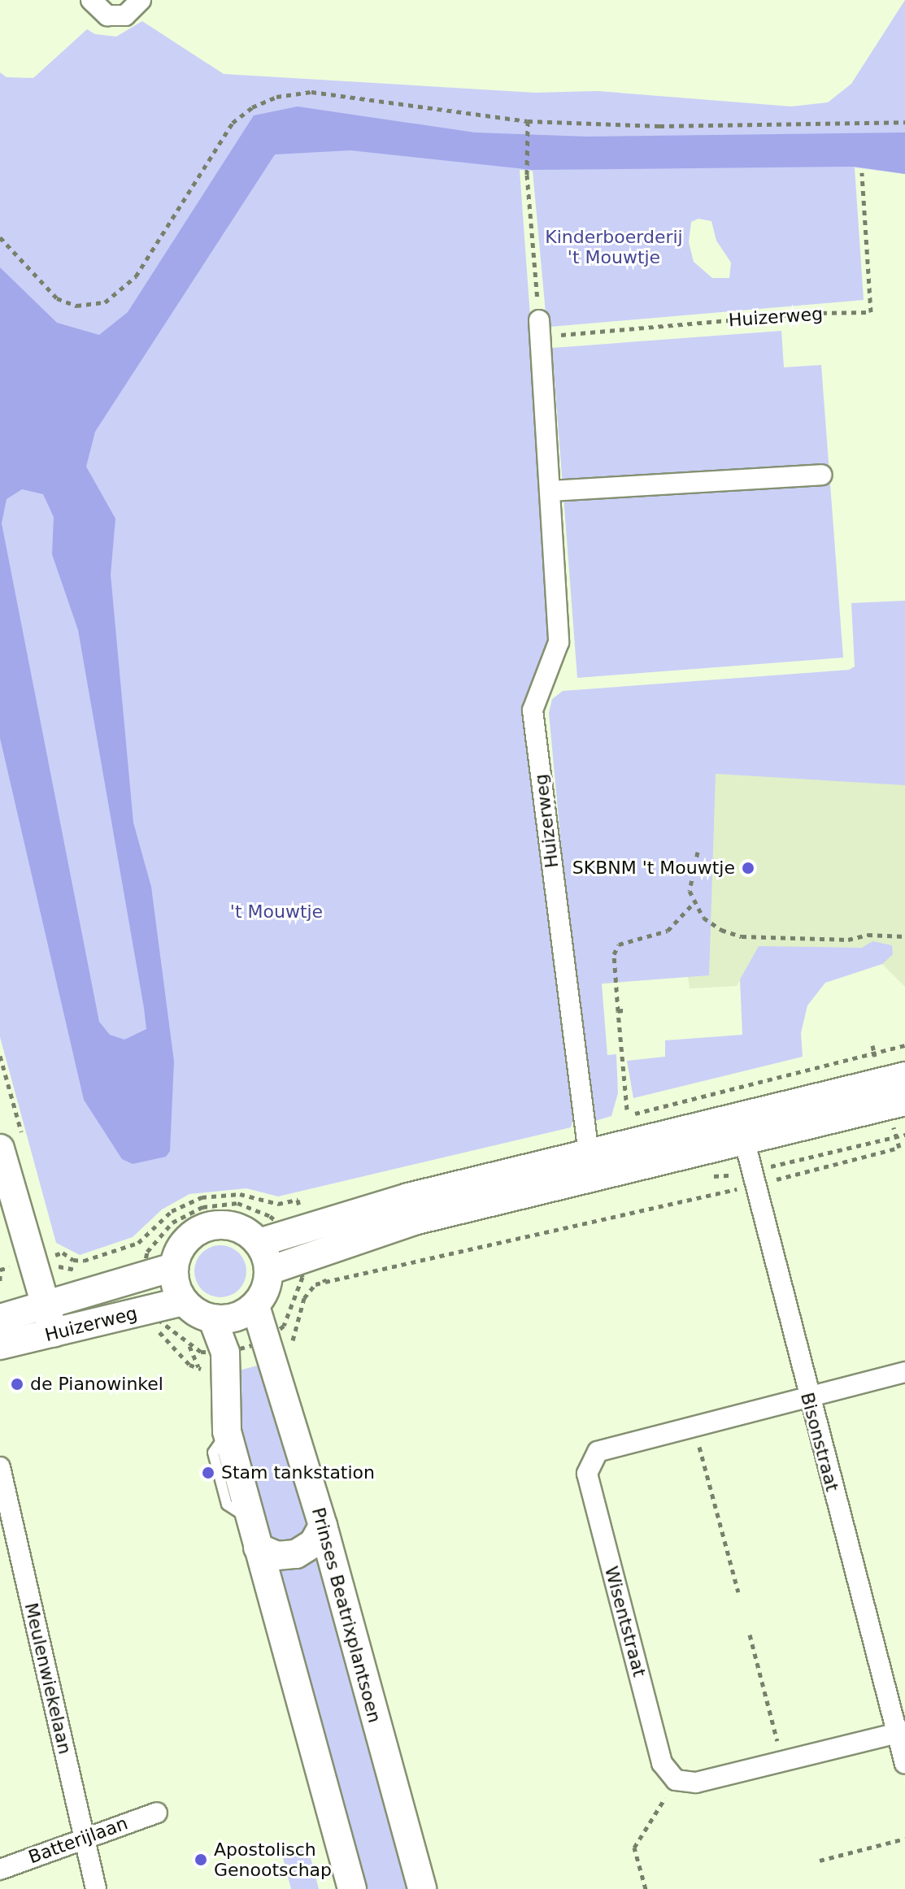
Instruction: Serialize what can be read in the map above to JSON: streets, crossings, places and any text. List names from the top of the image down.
{
  "streets": {
    "main road": ["Huizerweg", "Prinses Beatrixplantsoen"],
    "street": [
      "Bisonstraat",
      "Wisentstraat",
      "Meulenwiekelaan",
      "Batterijlaan"
    ]
  },
  "crossings": [
    ["Huizerweg", "Prinses Beatrixplantsoen"],
    ["Bisonstraat", "Wisentstraat"],
    ["Meulenwiekelaan", "Batterijlaan"]
  ],
  "parks": ["Kinderboerderij 't Mouwtje", "'t Mouwtje"],
  "places": [
    "SKBNM 't Mouwtje",
    "de Pianowinkel",
    "Stam tankstation",
    "Apostolisch Genootschap"
  ]
}
